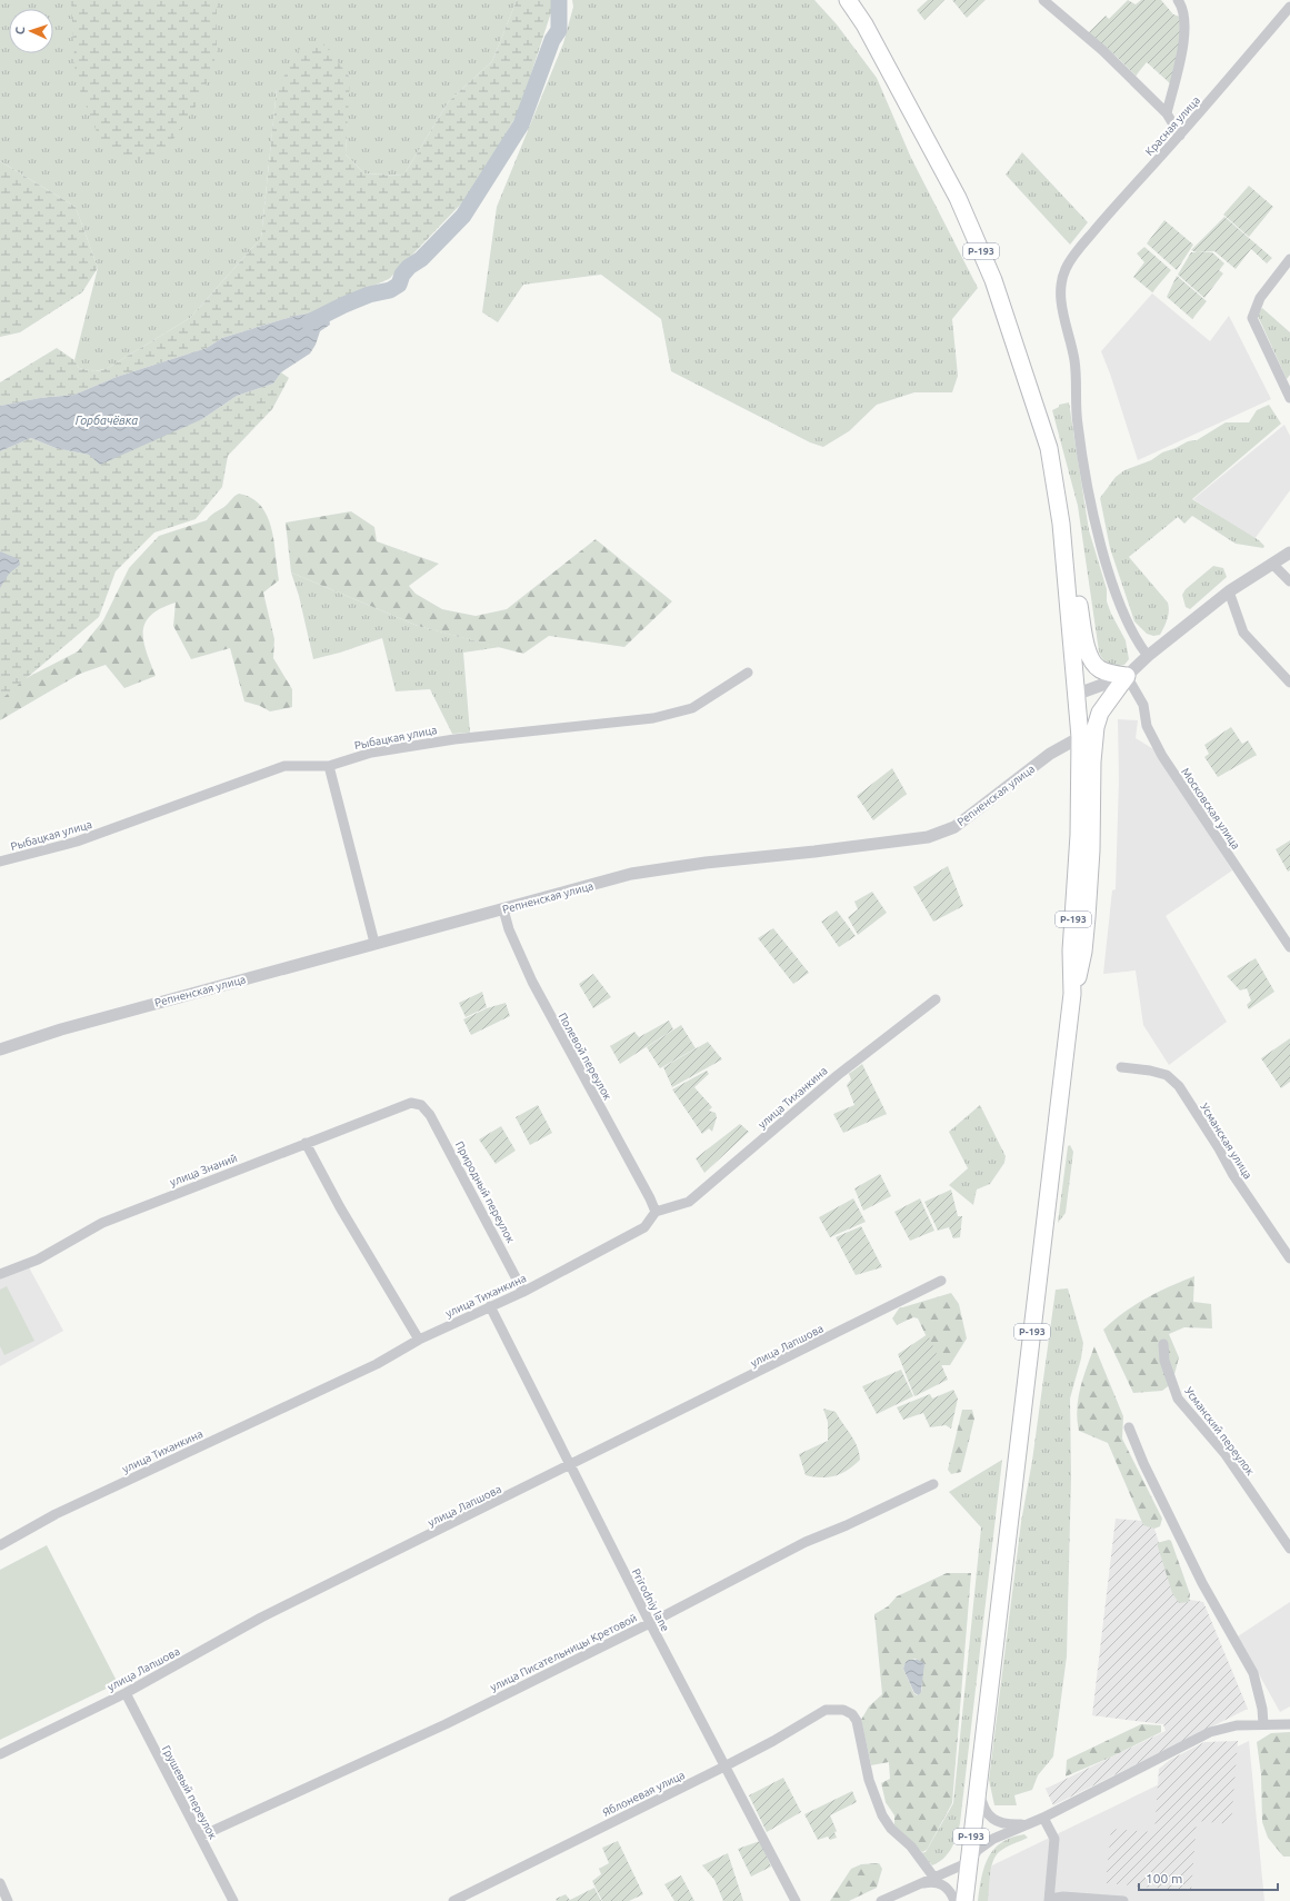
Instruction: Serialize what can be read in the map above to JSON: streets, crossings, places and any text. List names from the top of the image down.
{
  "streets": {
    "highway": ["Р-193"],
    "street": [
      "Красная улица",
      "Рыбацкая улица",
      "Репненская улица",
      "Московская улица",
      "Полевой переулок",
      "улица Тиханкина",
      "Усманская улица",
      "улица Знаний",
      "Природный переулок",
      "улица Лапшова",
      "Усманский переулок",
      "Prirodniy lane",
      "улица Писательницы Кретовой",
      "Грушевый переулок",
      "Яблоневая улица"
    ]
  },
  "crossings": [
    ["Р-193", "Репненская улица"],
    ["Репненская улица", "Полевой переулок"],
    ["Полевой переулок", "улица Тиханкина"],
    ["улица Тиханкина", "Природный переулок"],
    ["улица Тиханкина", "Prirodniy lane"],
    ["улица Знаний", "Природный переулок"],
    ["улица Лапшова", "Prirodniy lane"],
    ["улица Лапшова", "Грушевый переулок"],
    ["Prirodniy lane", "улица Писательницы Кретовой"],
    ["Prirodniy lane", "Яблоневая улица"],
    ["улица Писательницы Кретовой", "Грушевый переулок"]
  ],
  "water": ["Горбачёвка"],
  "scale_bar": "100 m",
  "north": "left"
}
